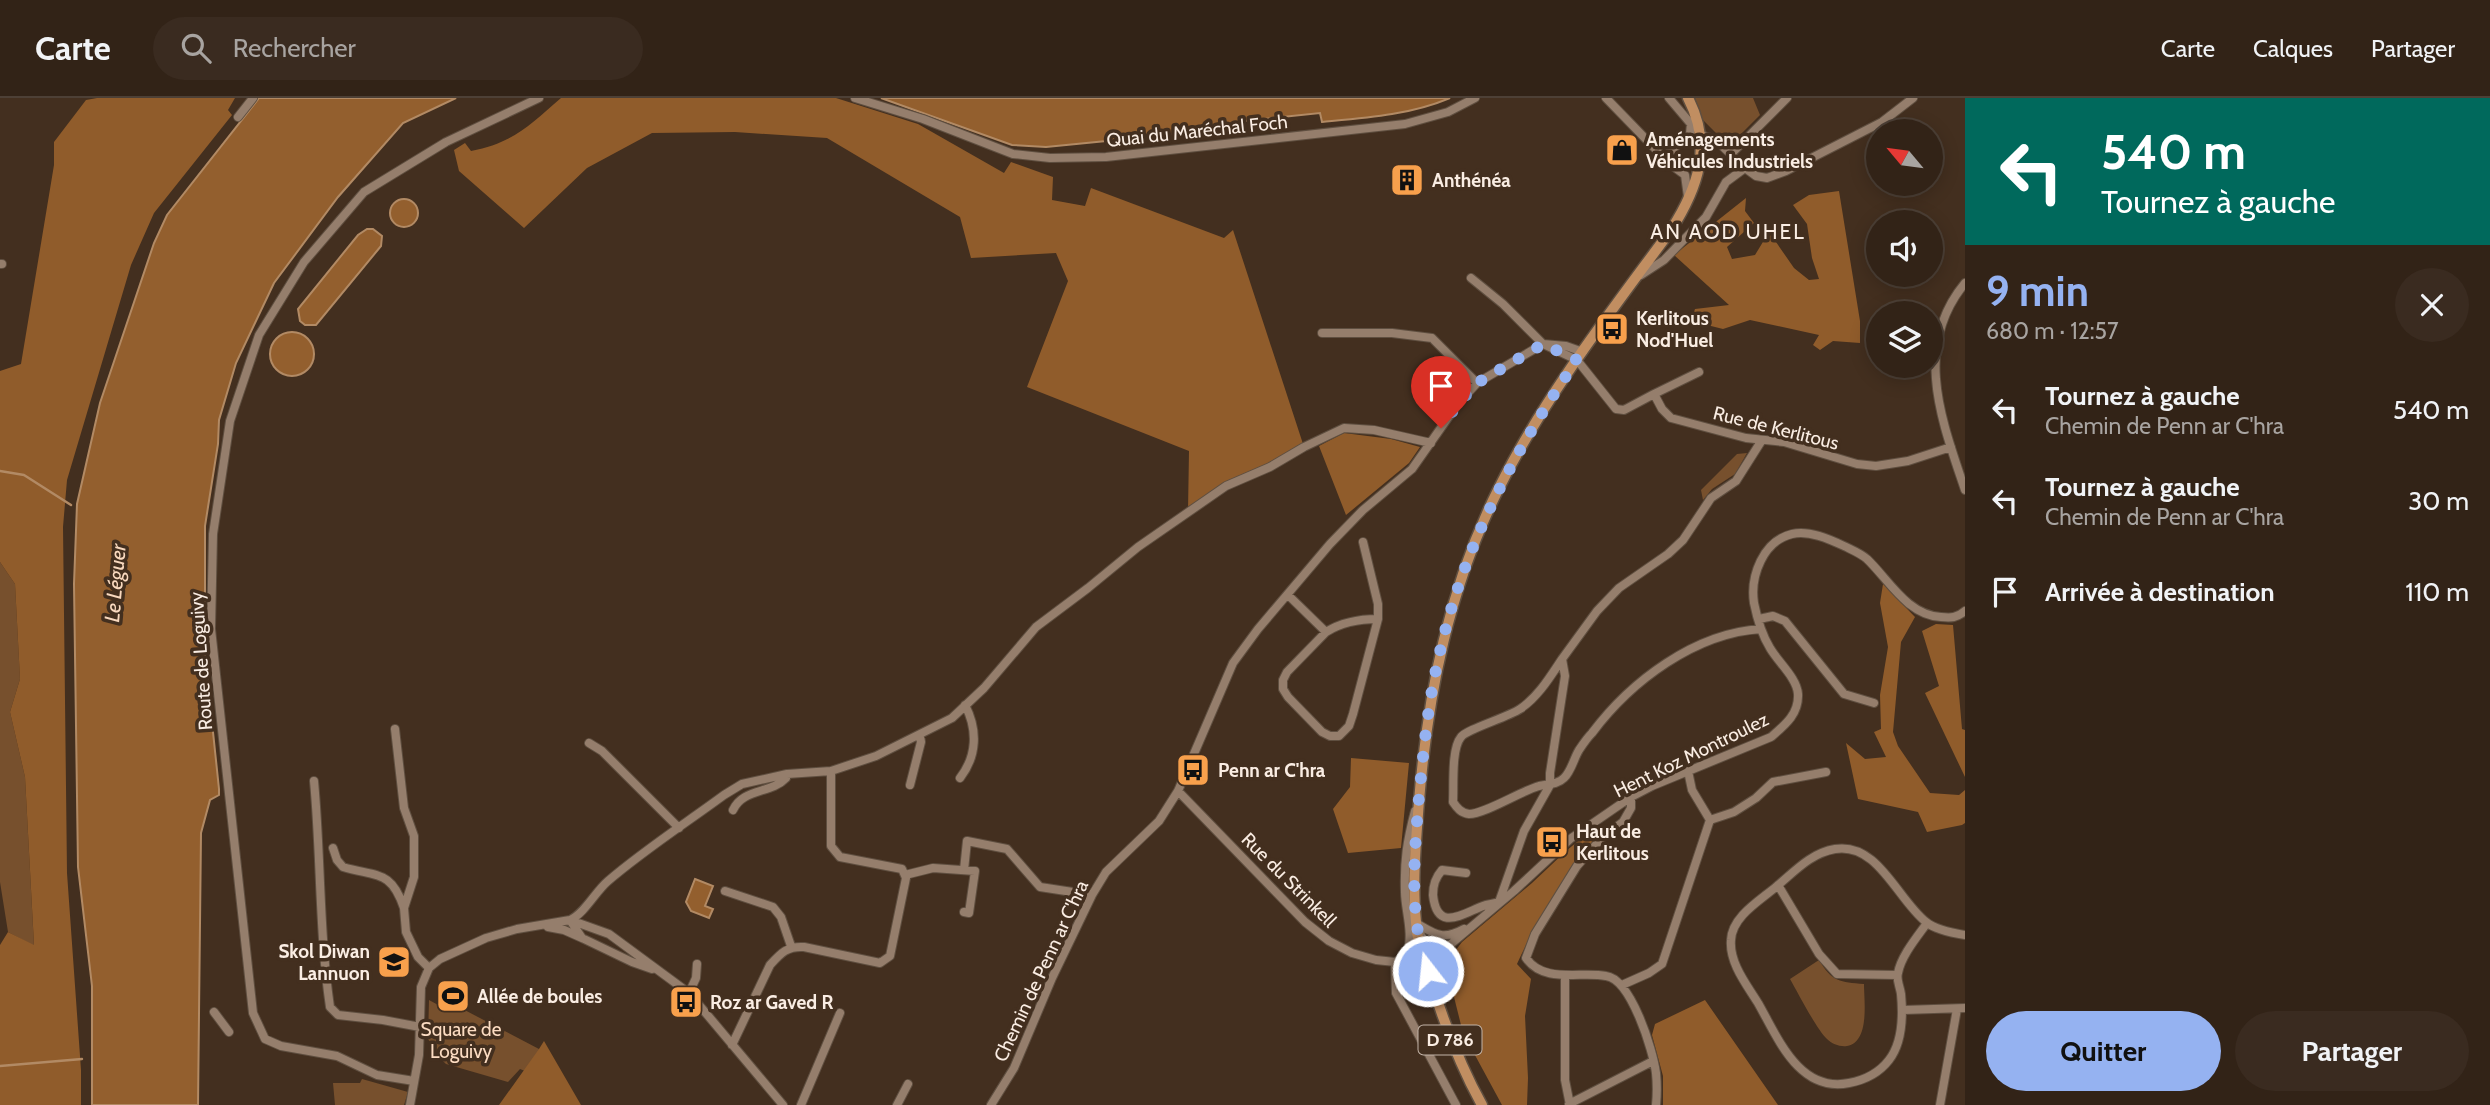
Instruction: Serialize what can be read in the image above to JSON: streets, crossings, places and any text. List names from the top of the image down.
{
  "streets": {
    "main road": ["D 786"],
    "street": [
      "Quai du Maréchal Foch",
      "Rue de Kerlitous",
      "Route de Loguivy",
      "Hent Koz Montroulez",
      "Rue du Strinkell",
      "Chemin de Penn ar C'hra"
    ]
  },
  "crossings": [
    ["Hent Koz Montroulez", "D 786"],
    ["Rue du Strinkell", "Chemin de Penn ar C'hra"]
  ],
  "districts": ["AN AOD UHEL"],
  "water": ["Le Léguer"],
  "parks": ["Square de Loguivy"],
  "places": {
    "shop": ["Aménagements Véhicules Industriels"],
    "building": ["Anthénéa"],
    "bus stop": [
      "Kerlitous Nod'Huel",
      "Penn ar C'hra",
      "Haut de Kerlitous",
      "Roz ar Gaved R"
    ],
    "school or university": ["Skol Diwan Lannuon"],
    "sports": ["Allée de boules"]
  },
  "north": "top left",
  "page": {
    "header": "Carte",
    "search": "Rechercher",
    "nav": ["Carte", "Calques", "Partager"],
    "turn": ["540 m", "Tournez à gauche"],
    "heading": ["9 min", "680 m · 12:57"],
    "list": [
      {
        "name": "Tournez à gauche",
        "note": "Chemin de Penn ar C'hra",
        "value": "540 m"
      },
      {
        "name": "Tournez à gauche",
        "note": "Chemin de Penn ar C'hra",
        "value": "30 m"
      },
      {
        "name": "Arrivée à destination",
        "value": "110 m"
      }
    ],
    "buttons": ["Quitter", "Partager"]
  }
}
